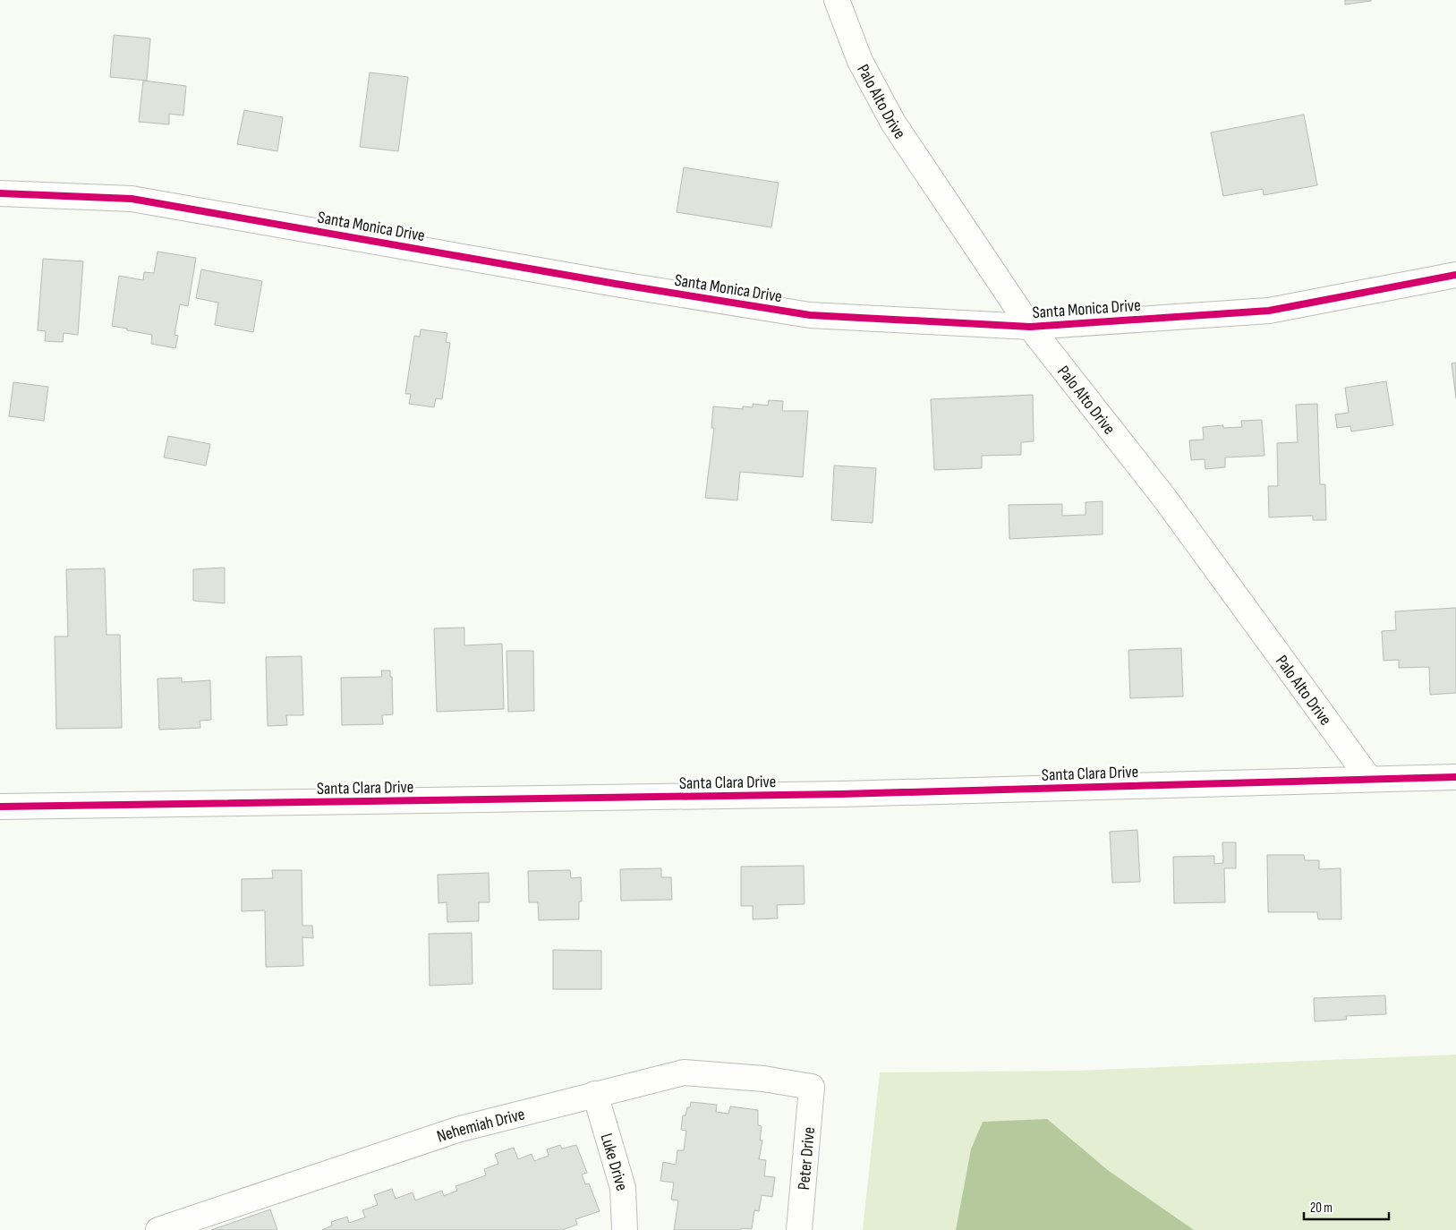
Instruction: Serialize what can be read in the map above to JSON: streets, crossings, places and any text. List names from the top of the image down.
{
  "streets": {
    "street": [
      "Palo Alto Drive",
      "Santa Monica Drive",
      "Santa Clara Drive",
      "Nehemiah Drive",
      "Peter Drive",
      "Luke Drive"
    ]
  },
  "crossings": [
    ["Palo Alto Drive", "Santa Monica Drive"],
    ["Palo Alto Drive", "Santa Clara Drive"],
    ["Nehemiah Drive", "Peter Drive"],
    ["Nehemiah Drive", "Luke Drive"]
  ],
  "scale_bar": "20 m"
}
